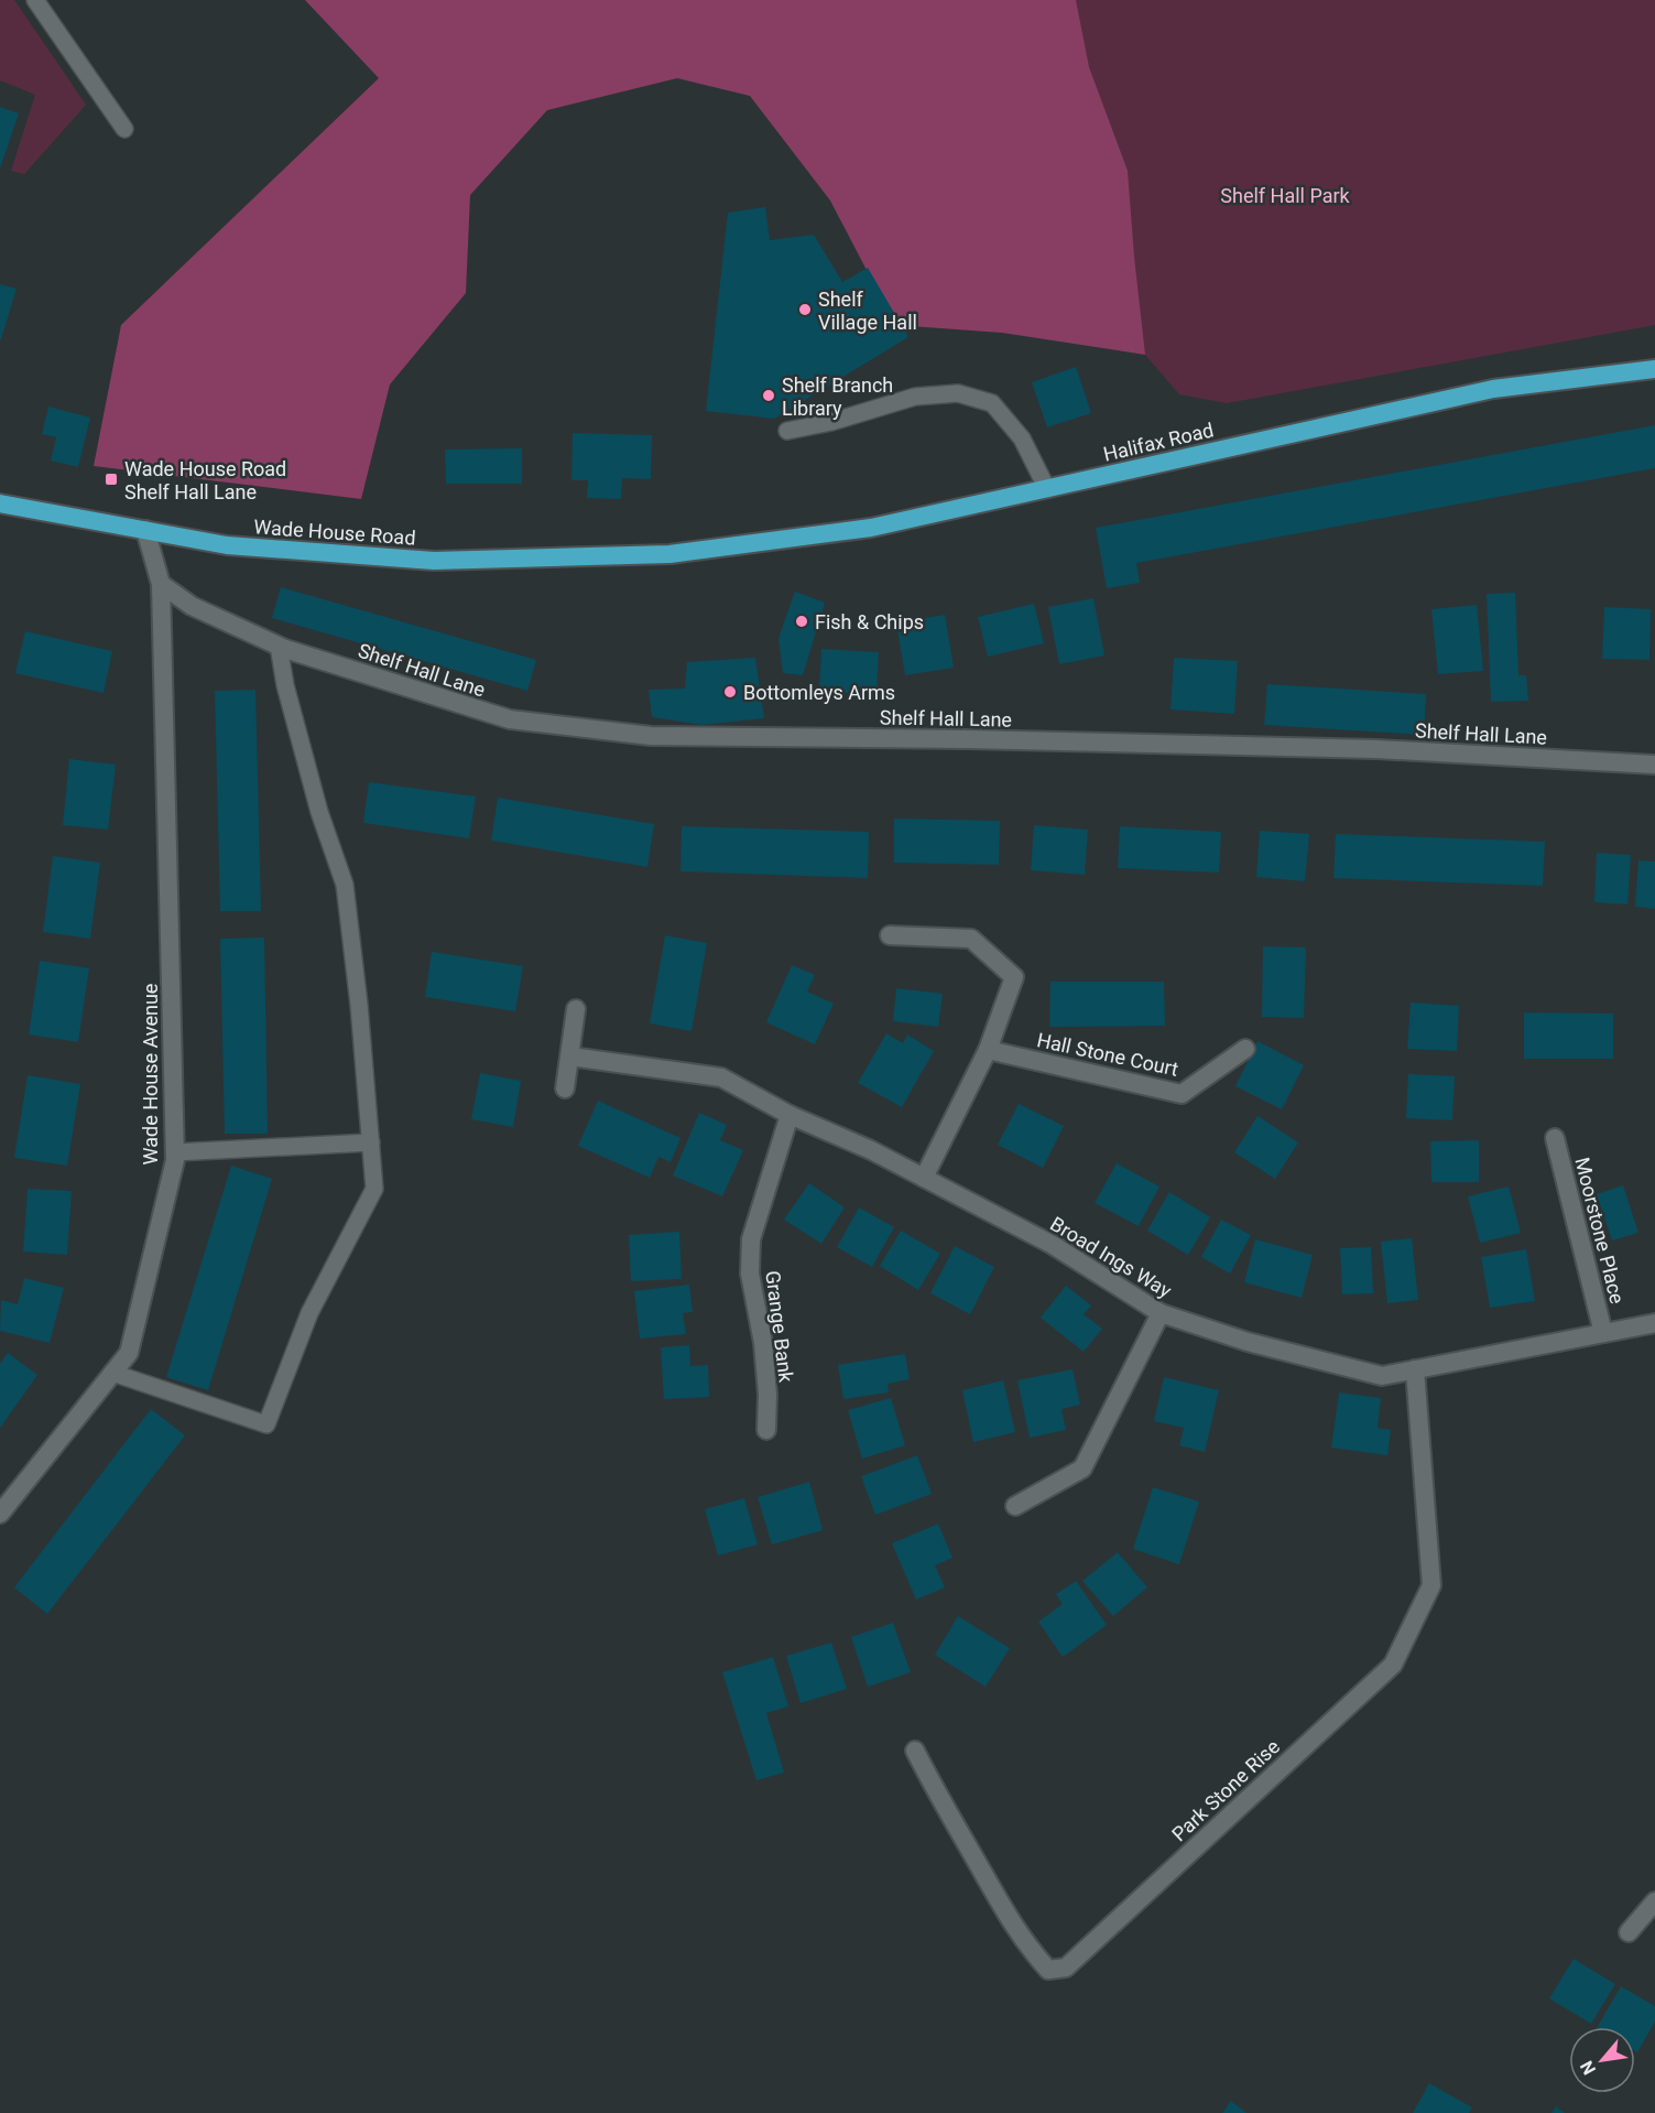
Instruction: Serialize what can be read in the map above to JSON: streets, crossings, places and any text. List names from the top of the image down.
{
  "streets": {
    "highway": ["Halifax Road", "Wade House Road"],
    "street": [
      "Shelf Hall Lane",
      "Hall Stone Court",
      "Wade House Avenue",
      "Moorstone Place",
      "Broad Ings Way",
      "Grange Bank",
      "Park Stone Rise"
    ]
  },
  "crossings": [
    ["Halifax Road", "Wade House Road"],
    ["Shelf Hall Lane", "Wade House Avenue"],
    ["Moorstone Place", "Broad Ings Way"],
    ["Broad Ings Way", "Grange Bank"],
    ["Broad Ings Way", "Park Stone Rise"]
  ],
  "parks": ["Shelf Hall Park"],
  "places": {
    "other": [
      "Shelf Village Hall",
      "Shelf Branch Library",
      "Fish & Chips",
      "Bottomleys Arms"
    ],
    "transit": ["Wade House Road Shelf Hall Lane"]
  },
  "north": "bottom left"
}
